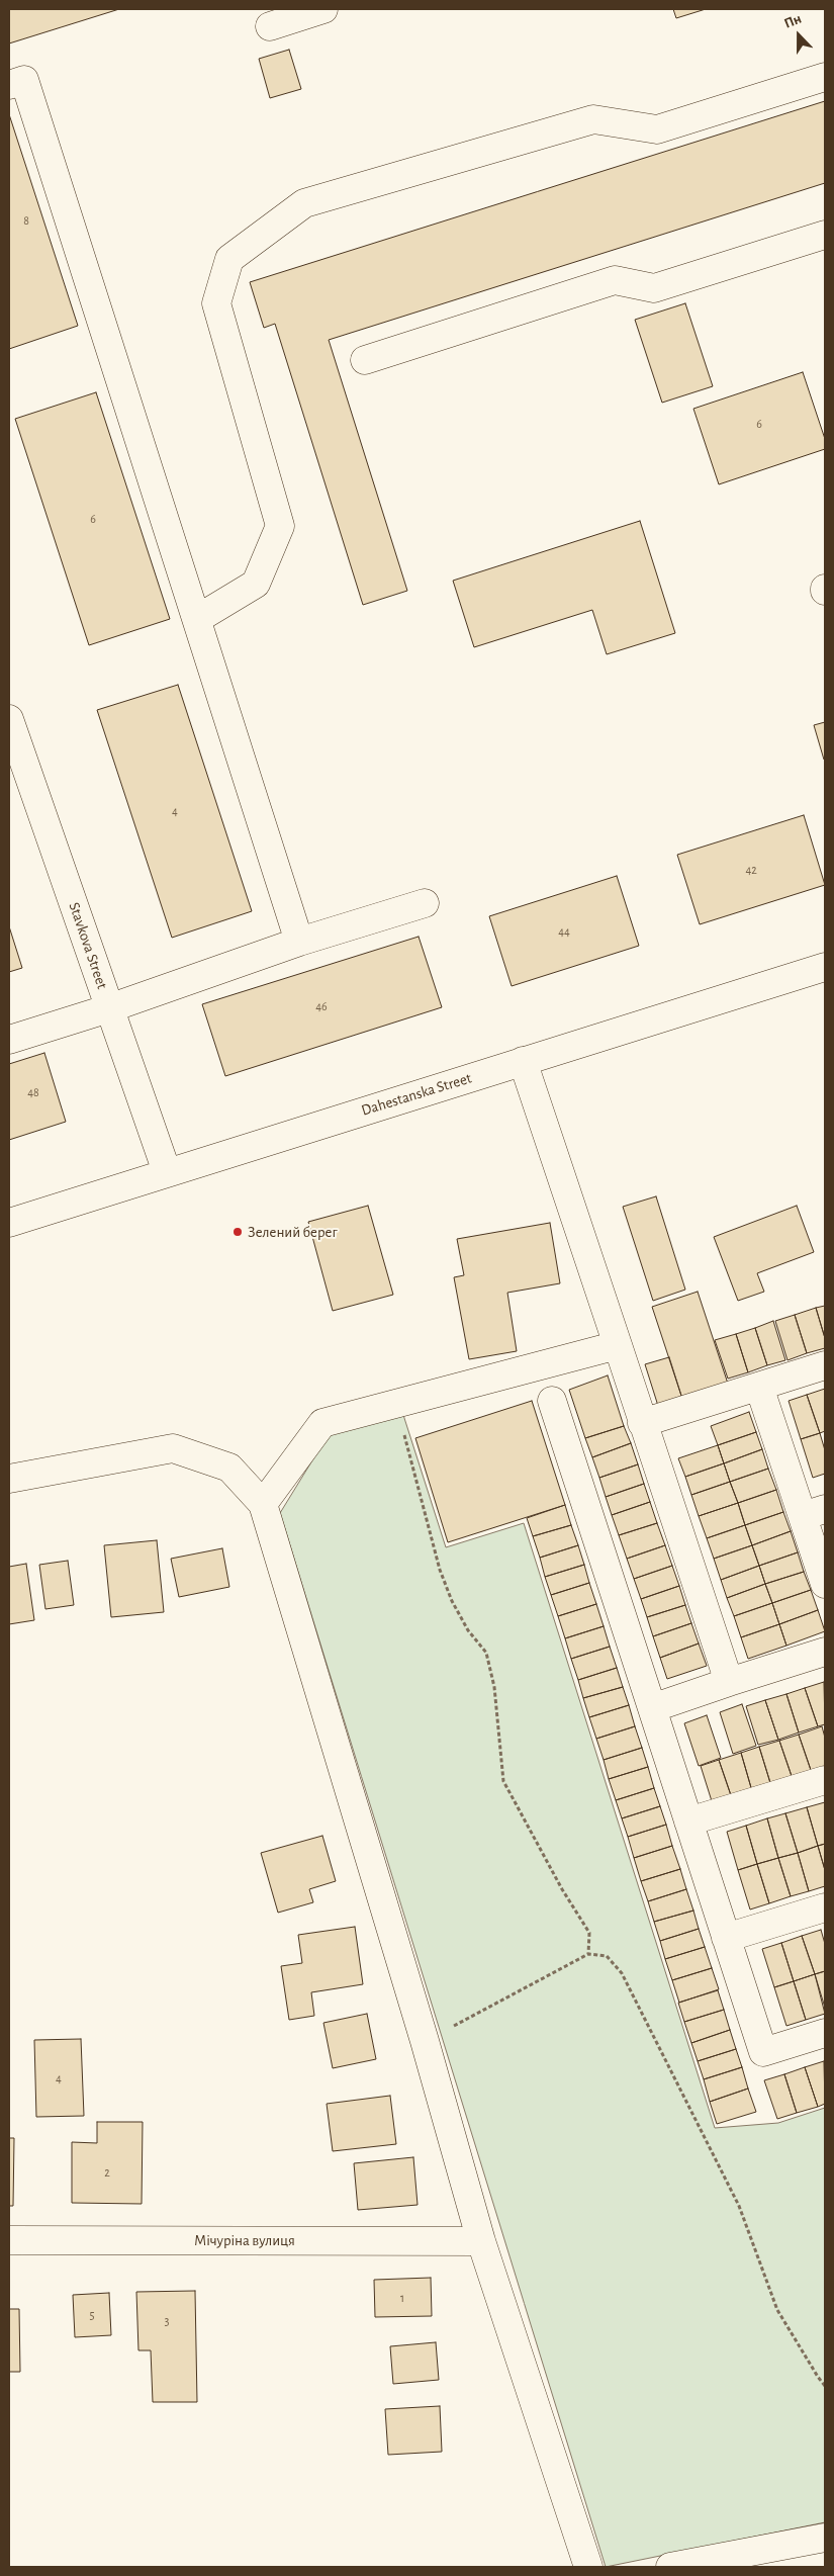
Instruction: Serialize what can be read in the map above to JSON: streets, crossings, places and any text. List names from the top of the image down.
{
  "streets": {
    "street": ["Stavkova Street", "Dahestanska Street", "Мічуріна вулиця"]
  },
  "crossings": [
    ["Stavkova Street", "Dahestanska Street"]
  ],
  "places": ["Зелений берег"],
  "house_numbers": [
    "8",
    "6",
    "6",
    "4",
    "42",
    "44",
    "46",
    "48",
    "4",
    "2",
    "1",
    "5",
    "3"
  ],
  "north": "top"
}
